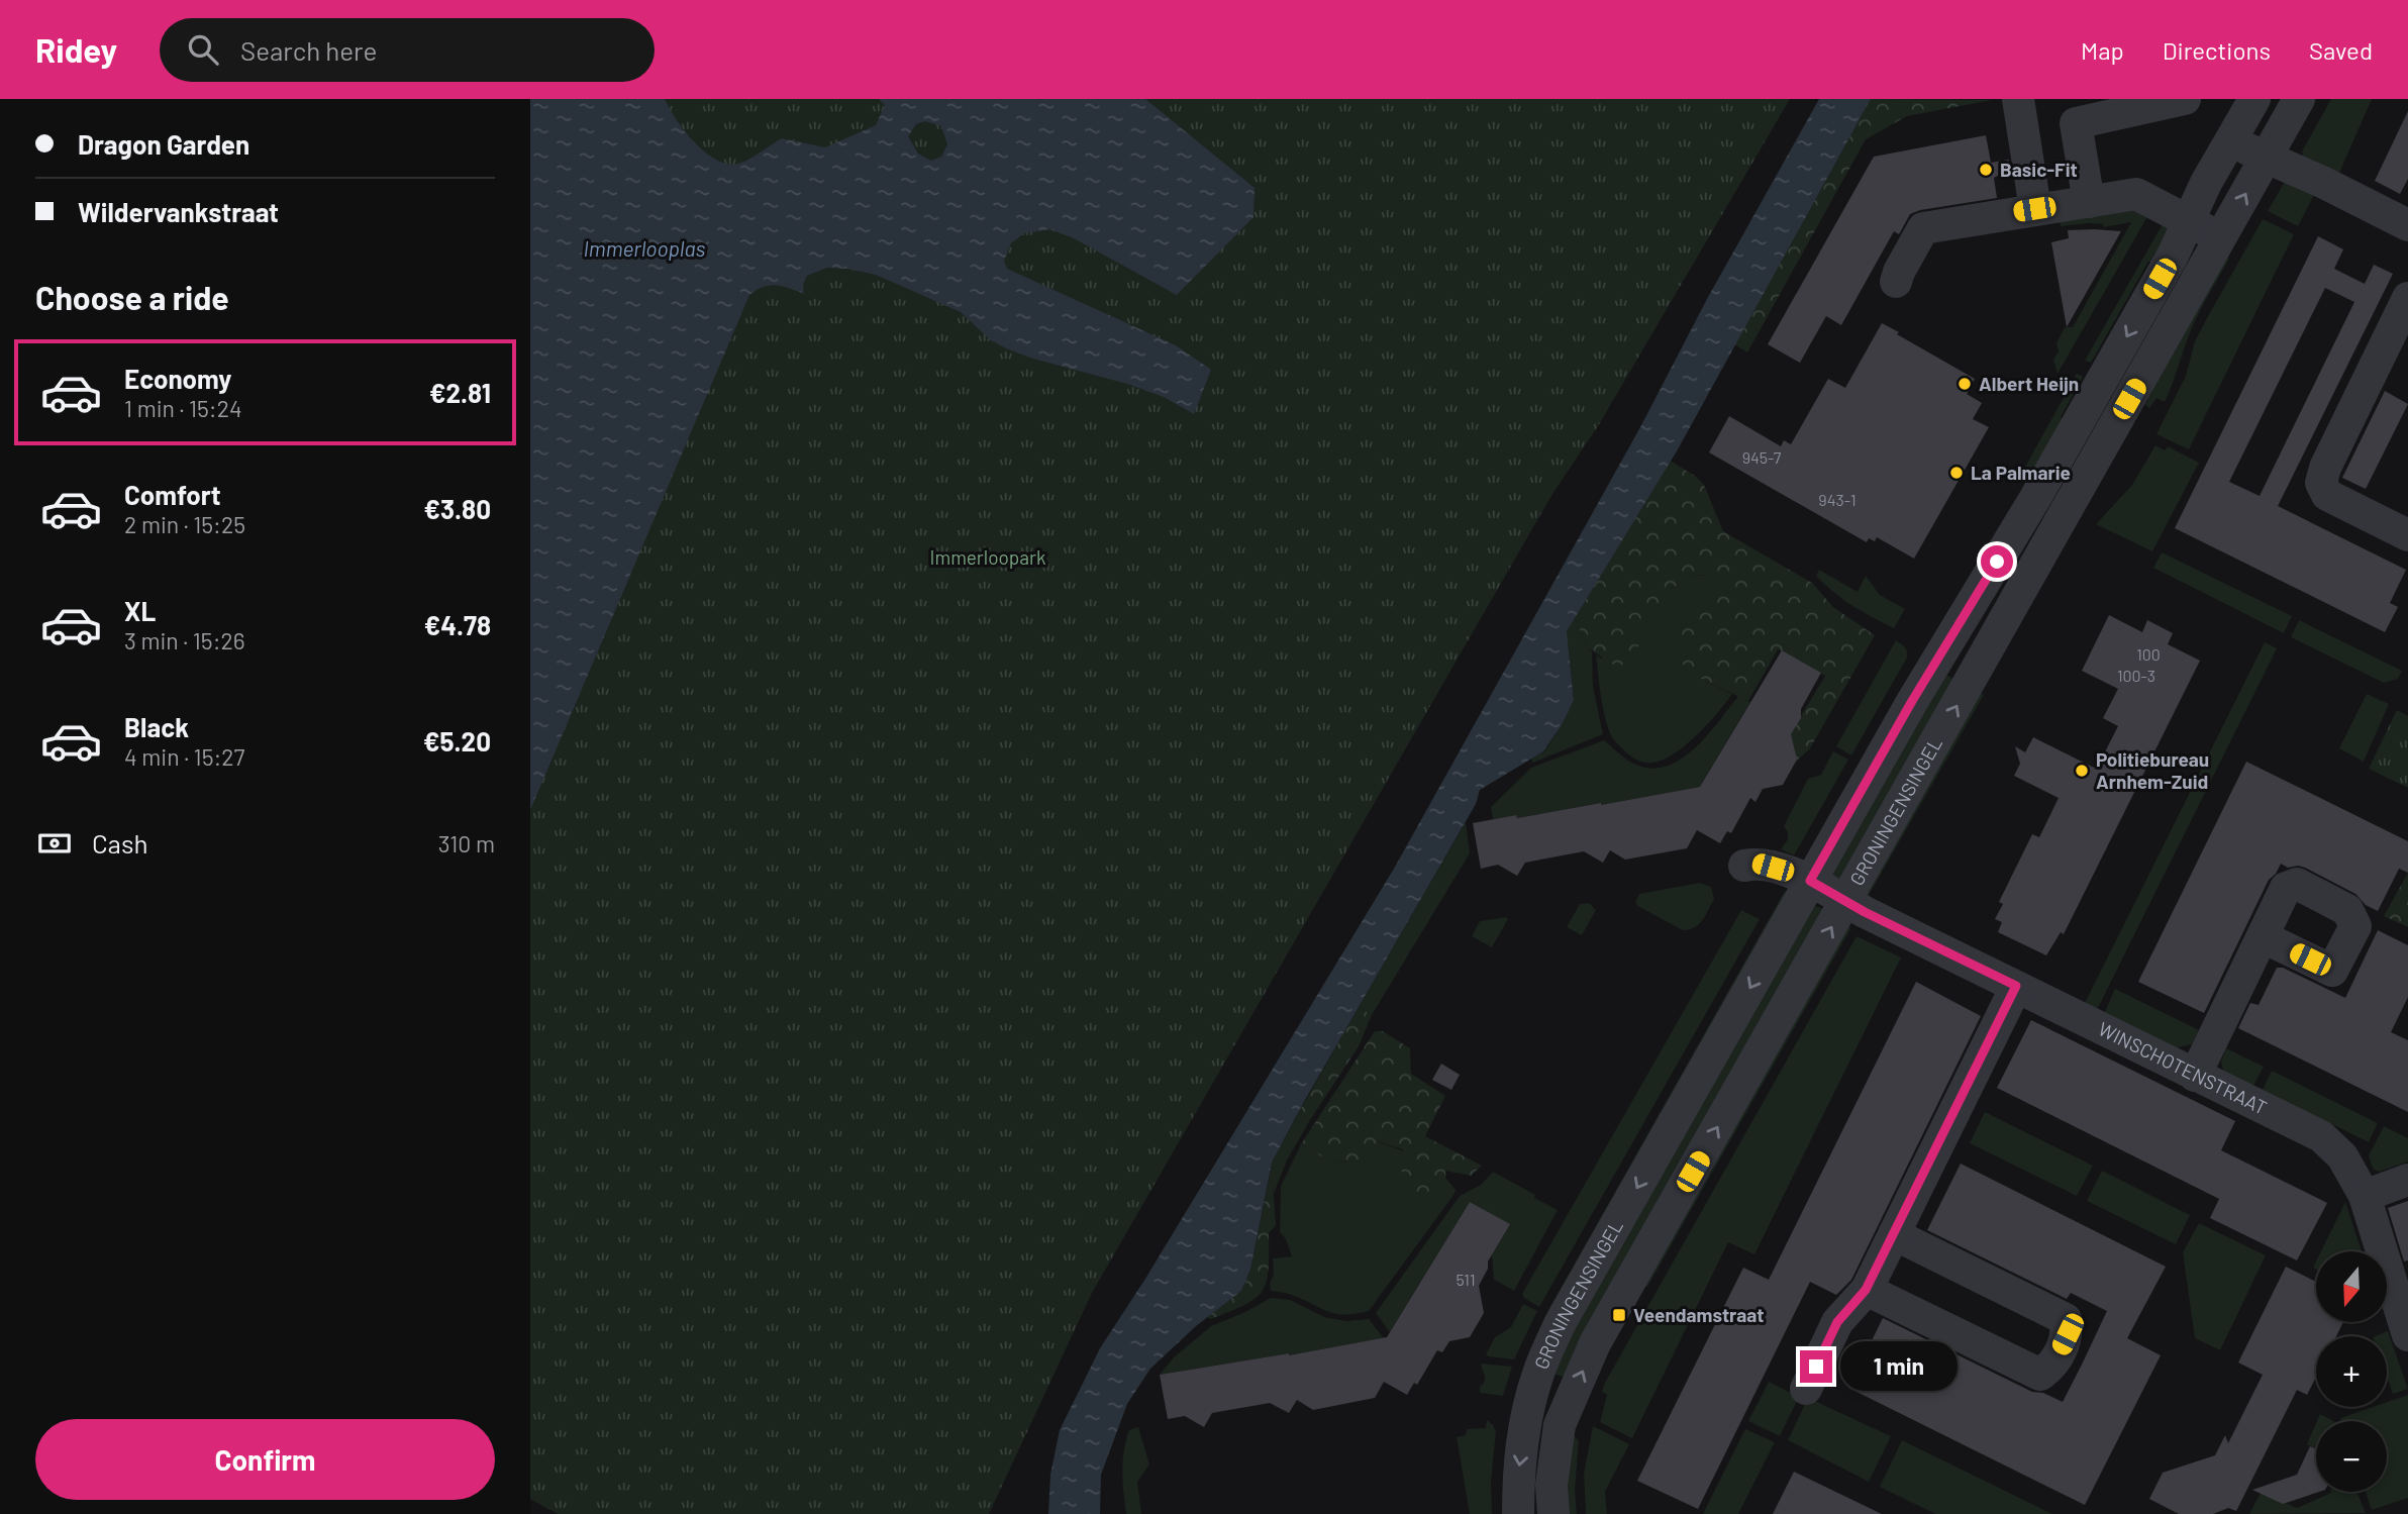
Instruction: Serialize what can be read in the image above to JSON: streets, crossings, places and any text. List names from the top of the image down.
{
  "streets": {
    "street": ["GRONINGENSINGEL", "WINSCHOTENSTRAAT"]
  },
  "crossings": [
    ["GRONINGENSINGEL", "WINSCHOTENSTRAAT"]
  ],
  "water": ["Immerlooplas"],
  "parks": ["Immerloopark"],
  "places": {
    "other": [
      "Basic-Fit",
      "Albert Heijn",
      "La Palmarie",
      "Politiebureau Arnhem-Zuid"
    ],
    "transit": ["Veendamstraat"]
  },
  "house_numbers": [
    "945-7",
    "943-1",
    "100",
    "100-3",
    "511"
  ],
  "north": "bottom",
  "page": {
    "header": "Ridey",
    "search": "Search here",
    "nav": ["Map", "Directions", "Saved"],
    "banner": ["Dragon Garden", "Wildervankstraat"],
    "heading": "Choose a ride",
    "list": [
      {
        "name": "Economy",
        "note": "1 min · 15:24",
        "value": "€2.81"
      },
      {
        "name": "Comfort",
        "note": "2 min · 15:25",
        "value": "€3.80"
      },
      {
        "name": "XL",
        "note": "3 min · 15:26",
        "value": "€4.78"
      },
      {
        "name": "Black",
        "note": "4 min · 15:27",
        "value": "€5.20"
      }
    ],
    "pay": ["Cash", "310 m"],
    "map_buttons": ["+", "−"],
    "bubble": "1 min",
    "buttons": "Confirm"
  }
}
